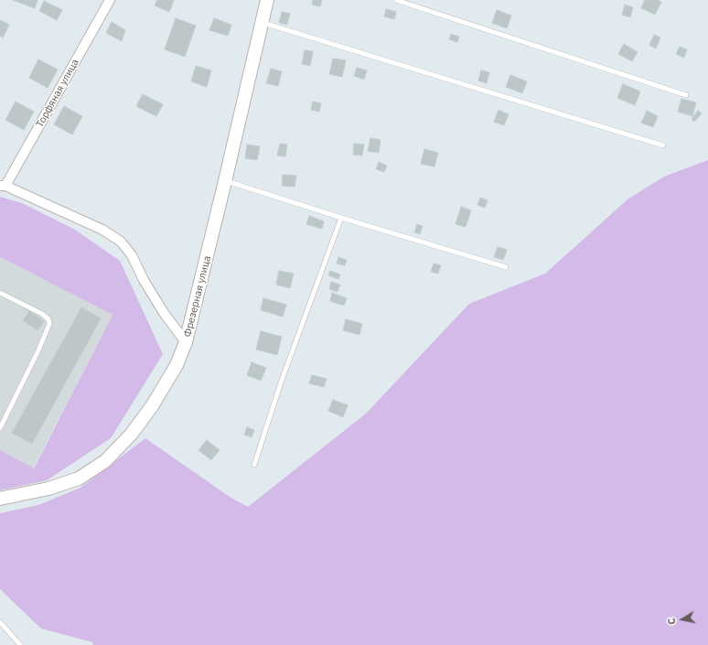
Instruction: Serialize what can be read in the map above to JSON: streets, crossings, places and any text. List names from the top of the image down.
{
  "streets": {
    "street": ["Торфяная улица", "Фрезерная улица"]
  },
  "north": "left"
}
